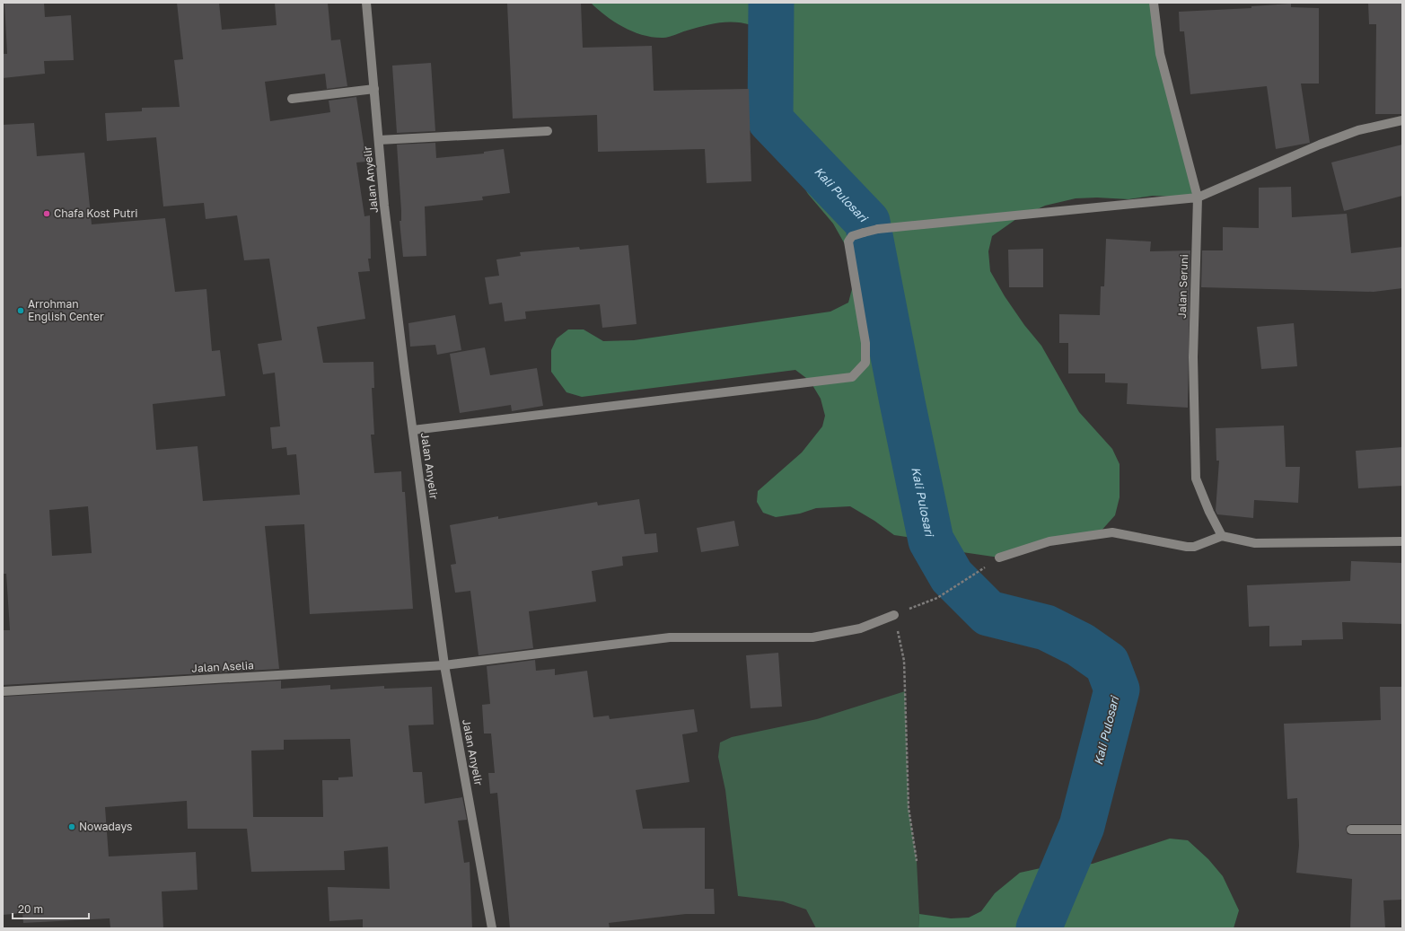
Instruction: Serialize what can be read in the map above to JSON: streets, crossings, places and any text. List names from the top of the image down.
{
  "streets": {
    "street": ["Jalan Anyelir", "Jalan Seruni", "Jalan Aselia"]
  },
  "crossings": [
    ["Jalan Anyelir", "Jalan Aselia"]
  ],
  "water": ["Kali Pulosari"],
  "places": ["Chafa Kost Putri", "Arrohman English Center", "Nowadays"],
  "scale_bar": "20 m"
}
